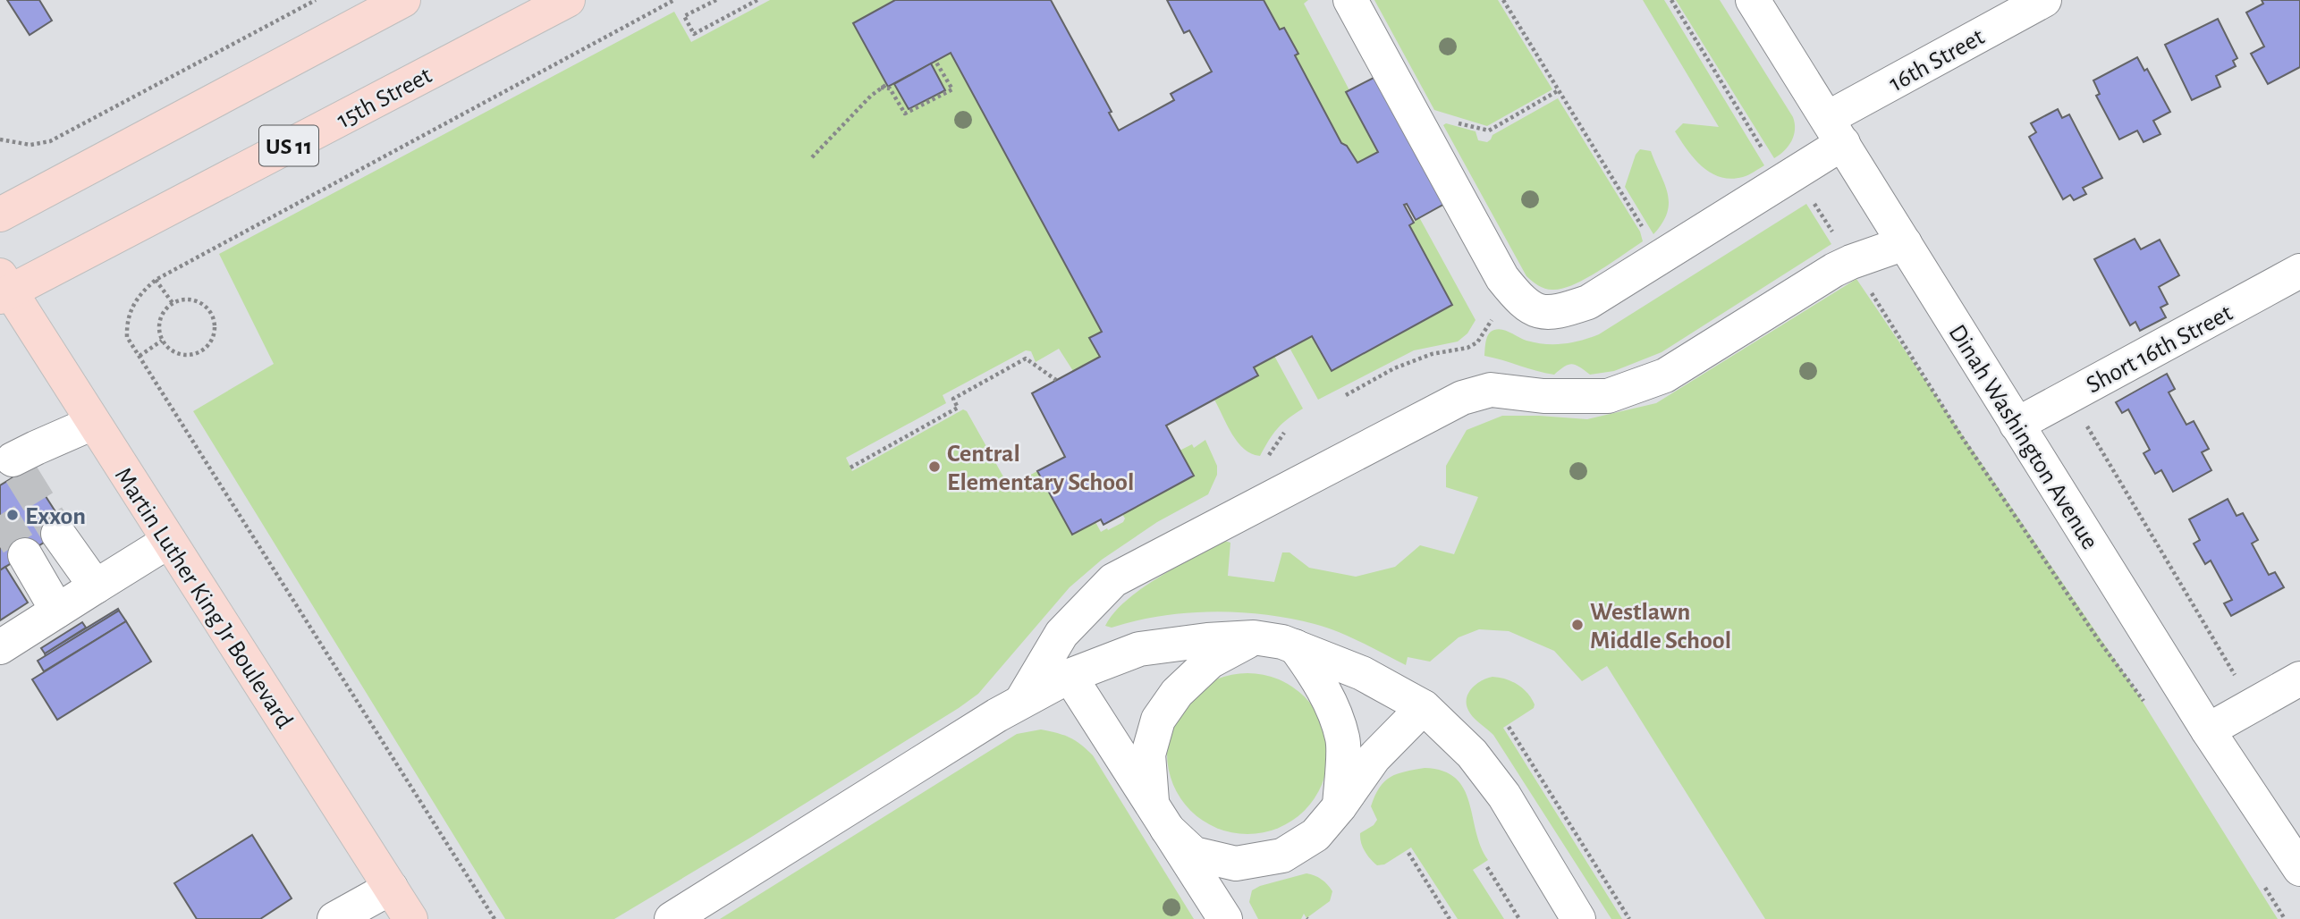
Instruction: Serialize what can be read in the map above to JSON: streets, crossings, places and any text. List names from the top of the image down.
{
  "streets": {
    "main road": ["15th Street", "US 11", "Martin Luther King Jr Boulevard"],
    "street": ["16th Street", "Short 16th Street", "Dinah Washington Avenue"]
  },
  "crossings": [
    ["16th Street", "Dinah Washington Avenue"],
    ["15th Street", "Martin Luther King Jr Boulevard"],
    ["Short 16th Street", "Dinah Washington Avenue"]
  ],
  "places": ["Central Elementary School", "Exxon", "Westlawn Middle School"]
}
